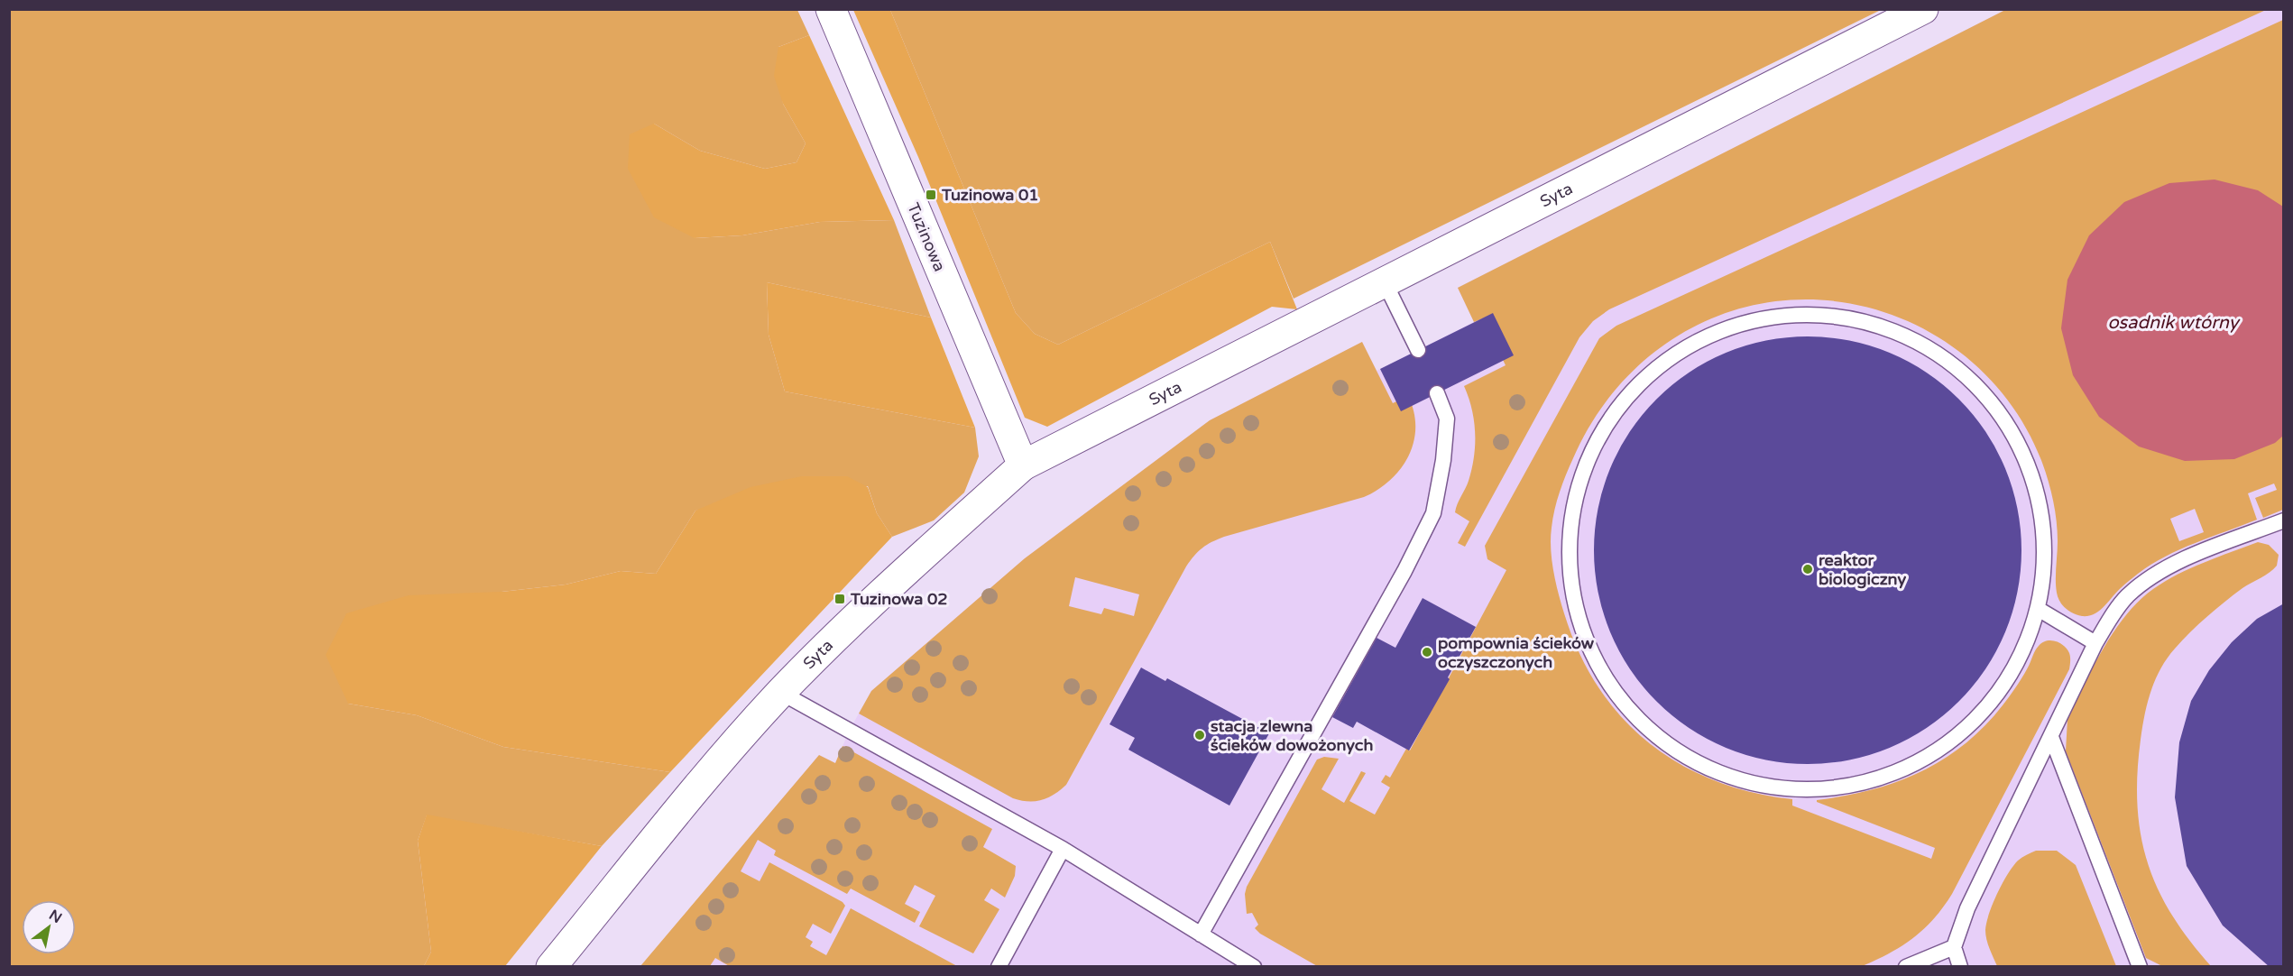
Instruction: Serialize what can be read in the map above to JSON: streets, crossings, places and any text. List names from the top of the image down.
{
  "streets": {
    "street": ["Syta", "Tuzinowa"]
  },
  "crossings": [
    ["Syta", "Tuzinowa"]
  ],
  "water": ["osadnik wtórny"],
  "places": {
    "transit": ["Tuzinowa 01", "Tuzinowa 02"],
    "other": ["reaktor biologiczny", "pompownia ścieków oczyszczonych", "stacja zlewna ścieków dowożonych"]
  },
  "north": "top right"
}
